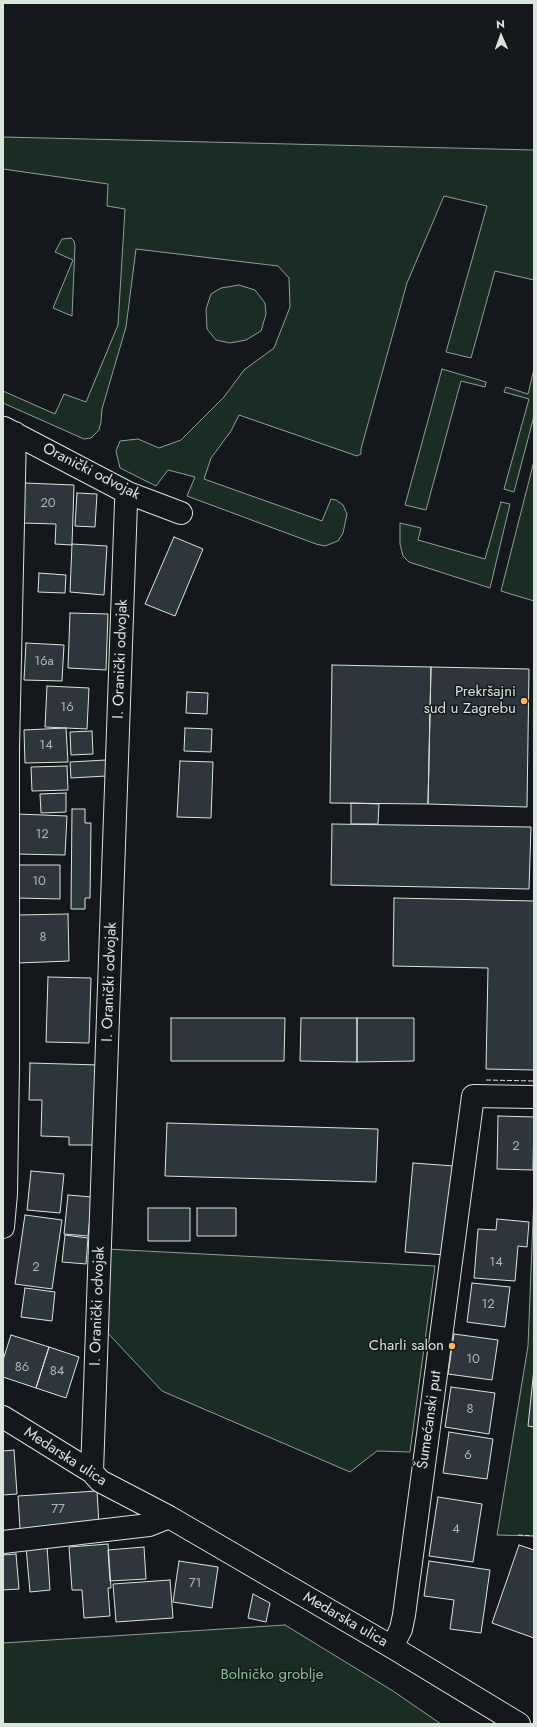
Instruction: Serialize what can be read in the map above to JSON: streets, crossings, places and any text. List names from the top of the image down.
{
  "streets": {
    "street": [
      "Oranički odvojak",
      "I. Oranički odvojak",
      "Šumećanski put",
      "Medarska ulica"
    ]
  },
  "crossings": [
    ["Oranički odvojak", "I. Oranički odvojak"],
    ["I. Oranički odvojak", "Medarska ulica"],
    ["Šumećanski put", "Medarska ulica"]
  ],
  "parks": ["Bolničko groblje"],
  "places": ["Prekršajni sud u Zagrebu", "Charli salon"],
  "house_numbers": [
    "20",
    "16a",
    "16",
    "14",
    "12",
    "10",
    "8",
    "2",
    "14",
    "2",
    "12",
    "10",
    "86",
    "84",
    "8",
    "6",
    "77",
    "4",
    "71"
  ],
  "north": "top"
}
